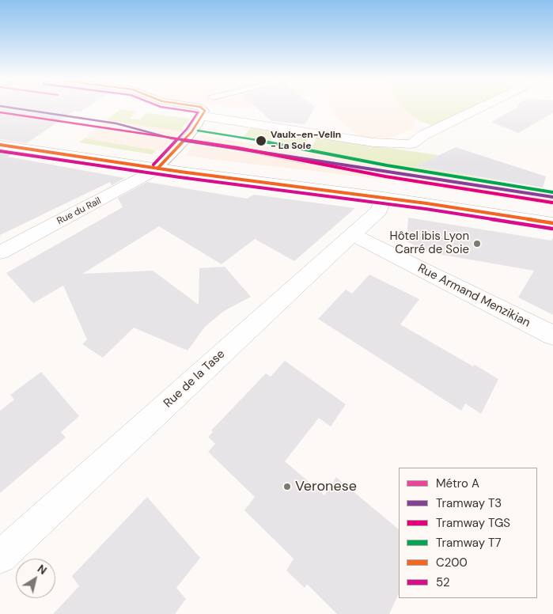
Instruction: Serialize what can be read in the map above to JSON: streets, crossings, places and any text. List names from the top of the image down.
{
  "streets": {
    "street": ["Rue du Rail", "Rue Armand Menzikian", "Rue de la Tase"]
  },
  "crossings": [
    ["Rue Armand Menzikian", "Rue de la Tase"]
  ],
  "places": ["Vaulx-en-Velin - La Soie", "Hôtel ibis Lyon Carré de Soie", "Veronese"],
  "lines": [
    "tram line T3",
    "transit line C200",
    "transit line 52",
    "tram line TGS",
    "tram line T7"
  ],
  "legend": [
    "Métro A",
    "Tramway T3",
    "Tramway TGS",
    "Tramway T7",
    "C200",
    "52"
  ],
  "north": "top right"
}
